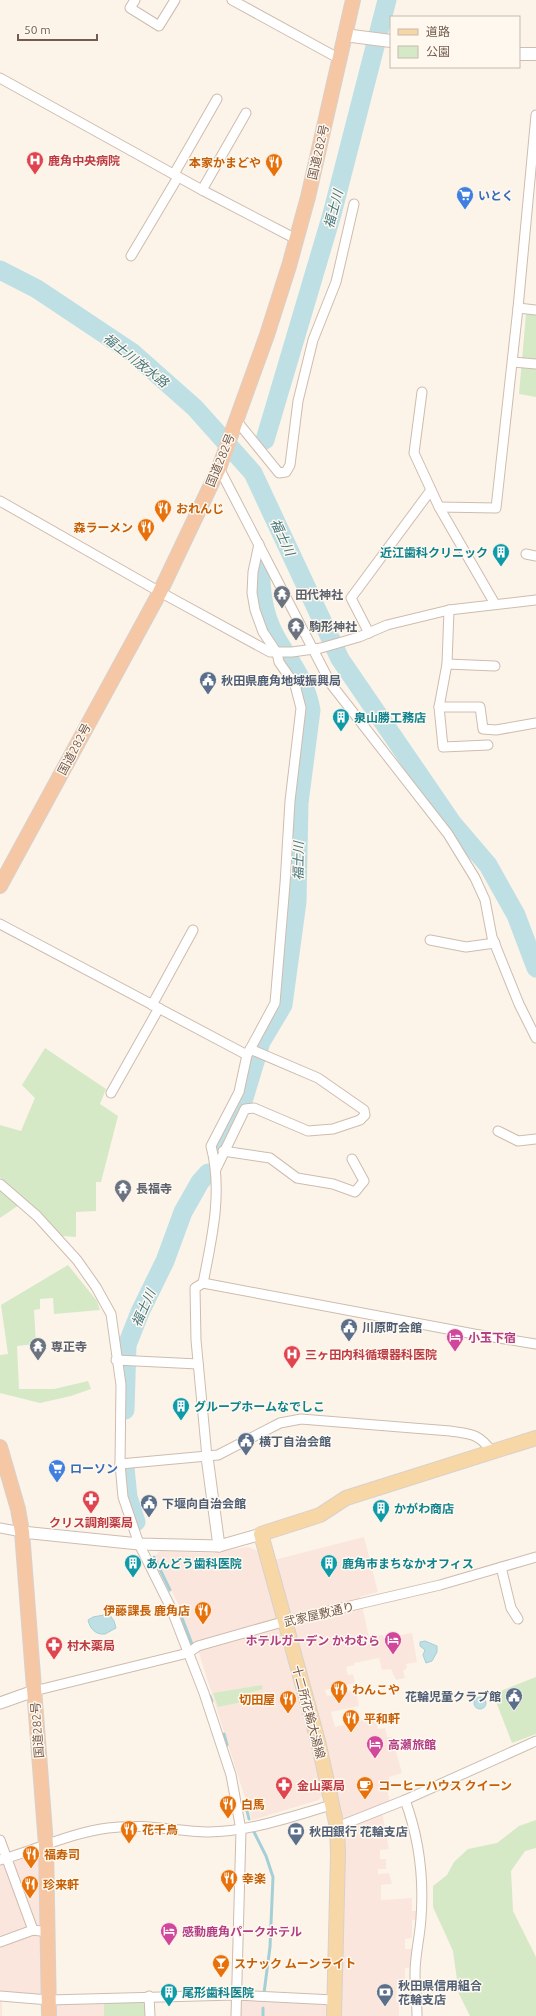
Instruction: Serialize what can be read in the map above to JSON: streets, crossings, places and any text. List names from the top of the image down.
{
  "streets": {
    "highway": ["国道282号"],
    "main road": ["十二所花輪大湯線"],
    "street": ["武家屋敷通り"]
  },
  "crossings": [
    ["国道282号", "武家屋敷通り"],
    ["武家屋敷通り", "十二所花輪大湯線"]
  ],
  "water": ["福士川", "福士川放水路"],
  "places": {
    "hospital": ["鹿角中央病院", "三ヶ田内科循環器科医院"],
    "restaurant": [
      "本家かまどや",
      "おれんじ",
      "森ラーメン",
      "伊藤課長 鹿角店",
      "わんこや",
      "切田屋",
      "平和軒",
      "白馬",
      "花千鳥",
      "福寿司",
      "幸楽",
      "珍来軒"
    ],
    "supermarket": ["いとく", "ローソン"],
    "building": [
      "近江歯科クリニック",
      "泉山勝工務店",
      "グループホームなでしこ",
      "かがわ商店",
      "あんどう歯科医院",
      "鹿角市まちなかオフィス",
      "尾形歯科医院"
    ],
    "temple": [
      "田代神社",
      "駒形神社",
      "長福寺",
      "専正寺"
    ],
    "public building": [
      "秋田県鹿角地域振興局",
      "川原町会館",
      "横丁自治会館",
      "下堰向自治会館",
      "花輪児童クラブ館"
    ],
    "hotel": [
      "小玉下宿",
      "ホテルガーデン かわむら",
      "高瀬旅館",
      "感動鹿角パークホテル"
    ],
    "pharmacy": ["クリス調剤薬局", "村木薬局", "金山薬局"],
    "cafe": ["コーヒーハウス クイーン"],
    "bank": ["秋田銀行 花輪支店", "秋田県信用組合 花輪支店"],
    "bar": ["スナック ムーンライト"]
  },
  "legend": ["道路", "公園"],
  "scale_bar": "50 m"
}
